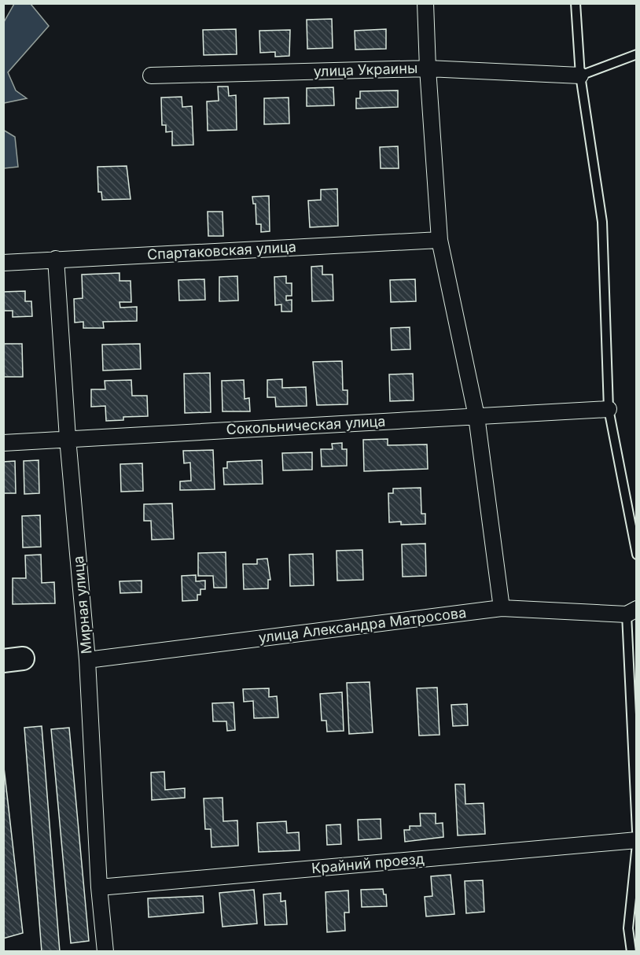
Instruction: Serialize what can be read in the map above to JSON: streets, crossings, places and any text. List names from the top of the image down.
{
  "streets": {
    "street": [
      "улица Украины",
      "Спартаковская улица",
      "Сокольническая улица",
      "Мирная улица",
      "улица Александра Матросова",
      "Крайний проезд"
    ]
  },
  "crossings": [
    ["Спартаковская улица", "Мирная улица"],
    ["Сокольническая улица", "Мирная улица"],
    ["Мирная улица", "улица Александра Матросова"],
    ["Мирная улица", "Крайний проезд"]
  ]
}
